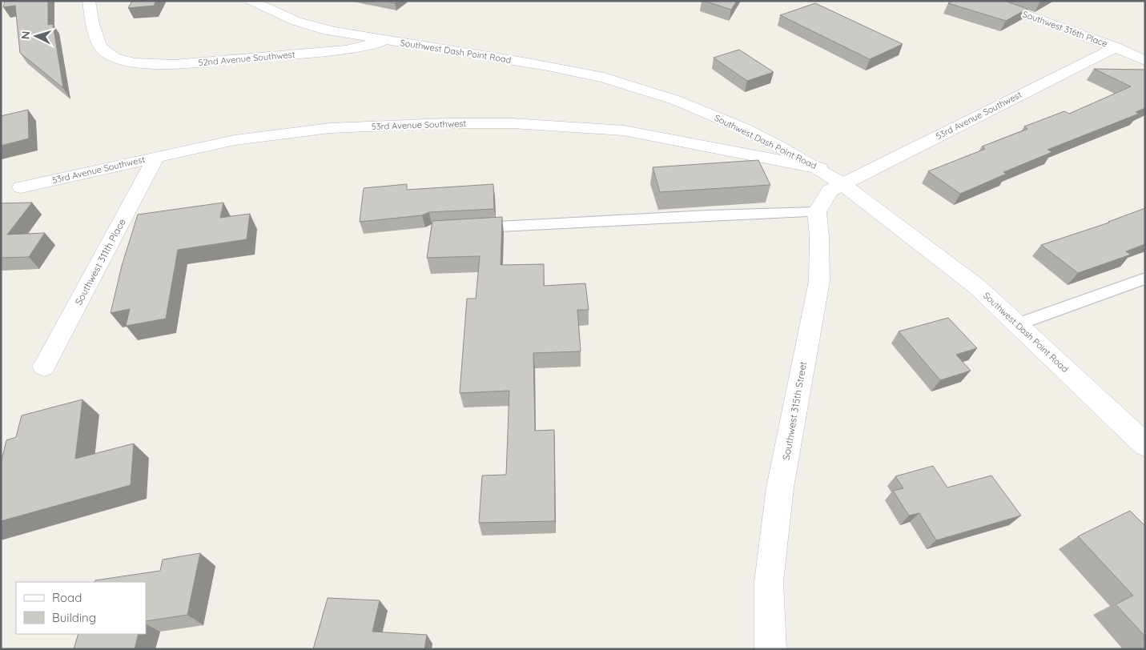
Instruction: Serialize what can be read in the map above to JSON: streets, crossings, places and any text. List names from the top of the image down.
{
  "streets": {
    "street": [
      "Southwest 316th Place",
      "Southwest Dash Point Road",
      "52nd Avenue Southwest",
      "53rd Avenue Southwest",
      "Southwest 311th Place",
      "Southwest 315th Street"
    ]
  },
  "crossings": [
    ["Southwest 316th Place", "53rd Avenue Southwest"],
    ["Southwest Dash Point Road", "52nd Avenue Southwest"],
    ["Southwest Dash Point Road", "53rd Avenue Southwest"],
    ["53rd Avenue Southwest", "Southwest 311th Place"]
  ],
  "legend": ["Road", "Building"],
  "north": "left"
}
